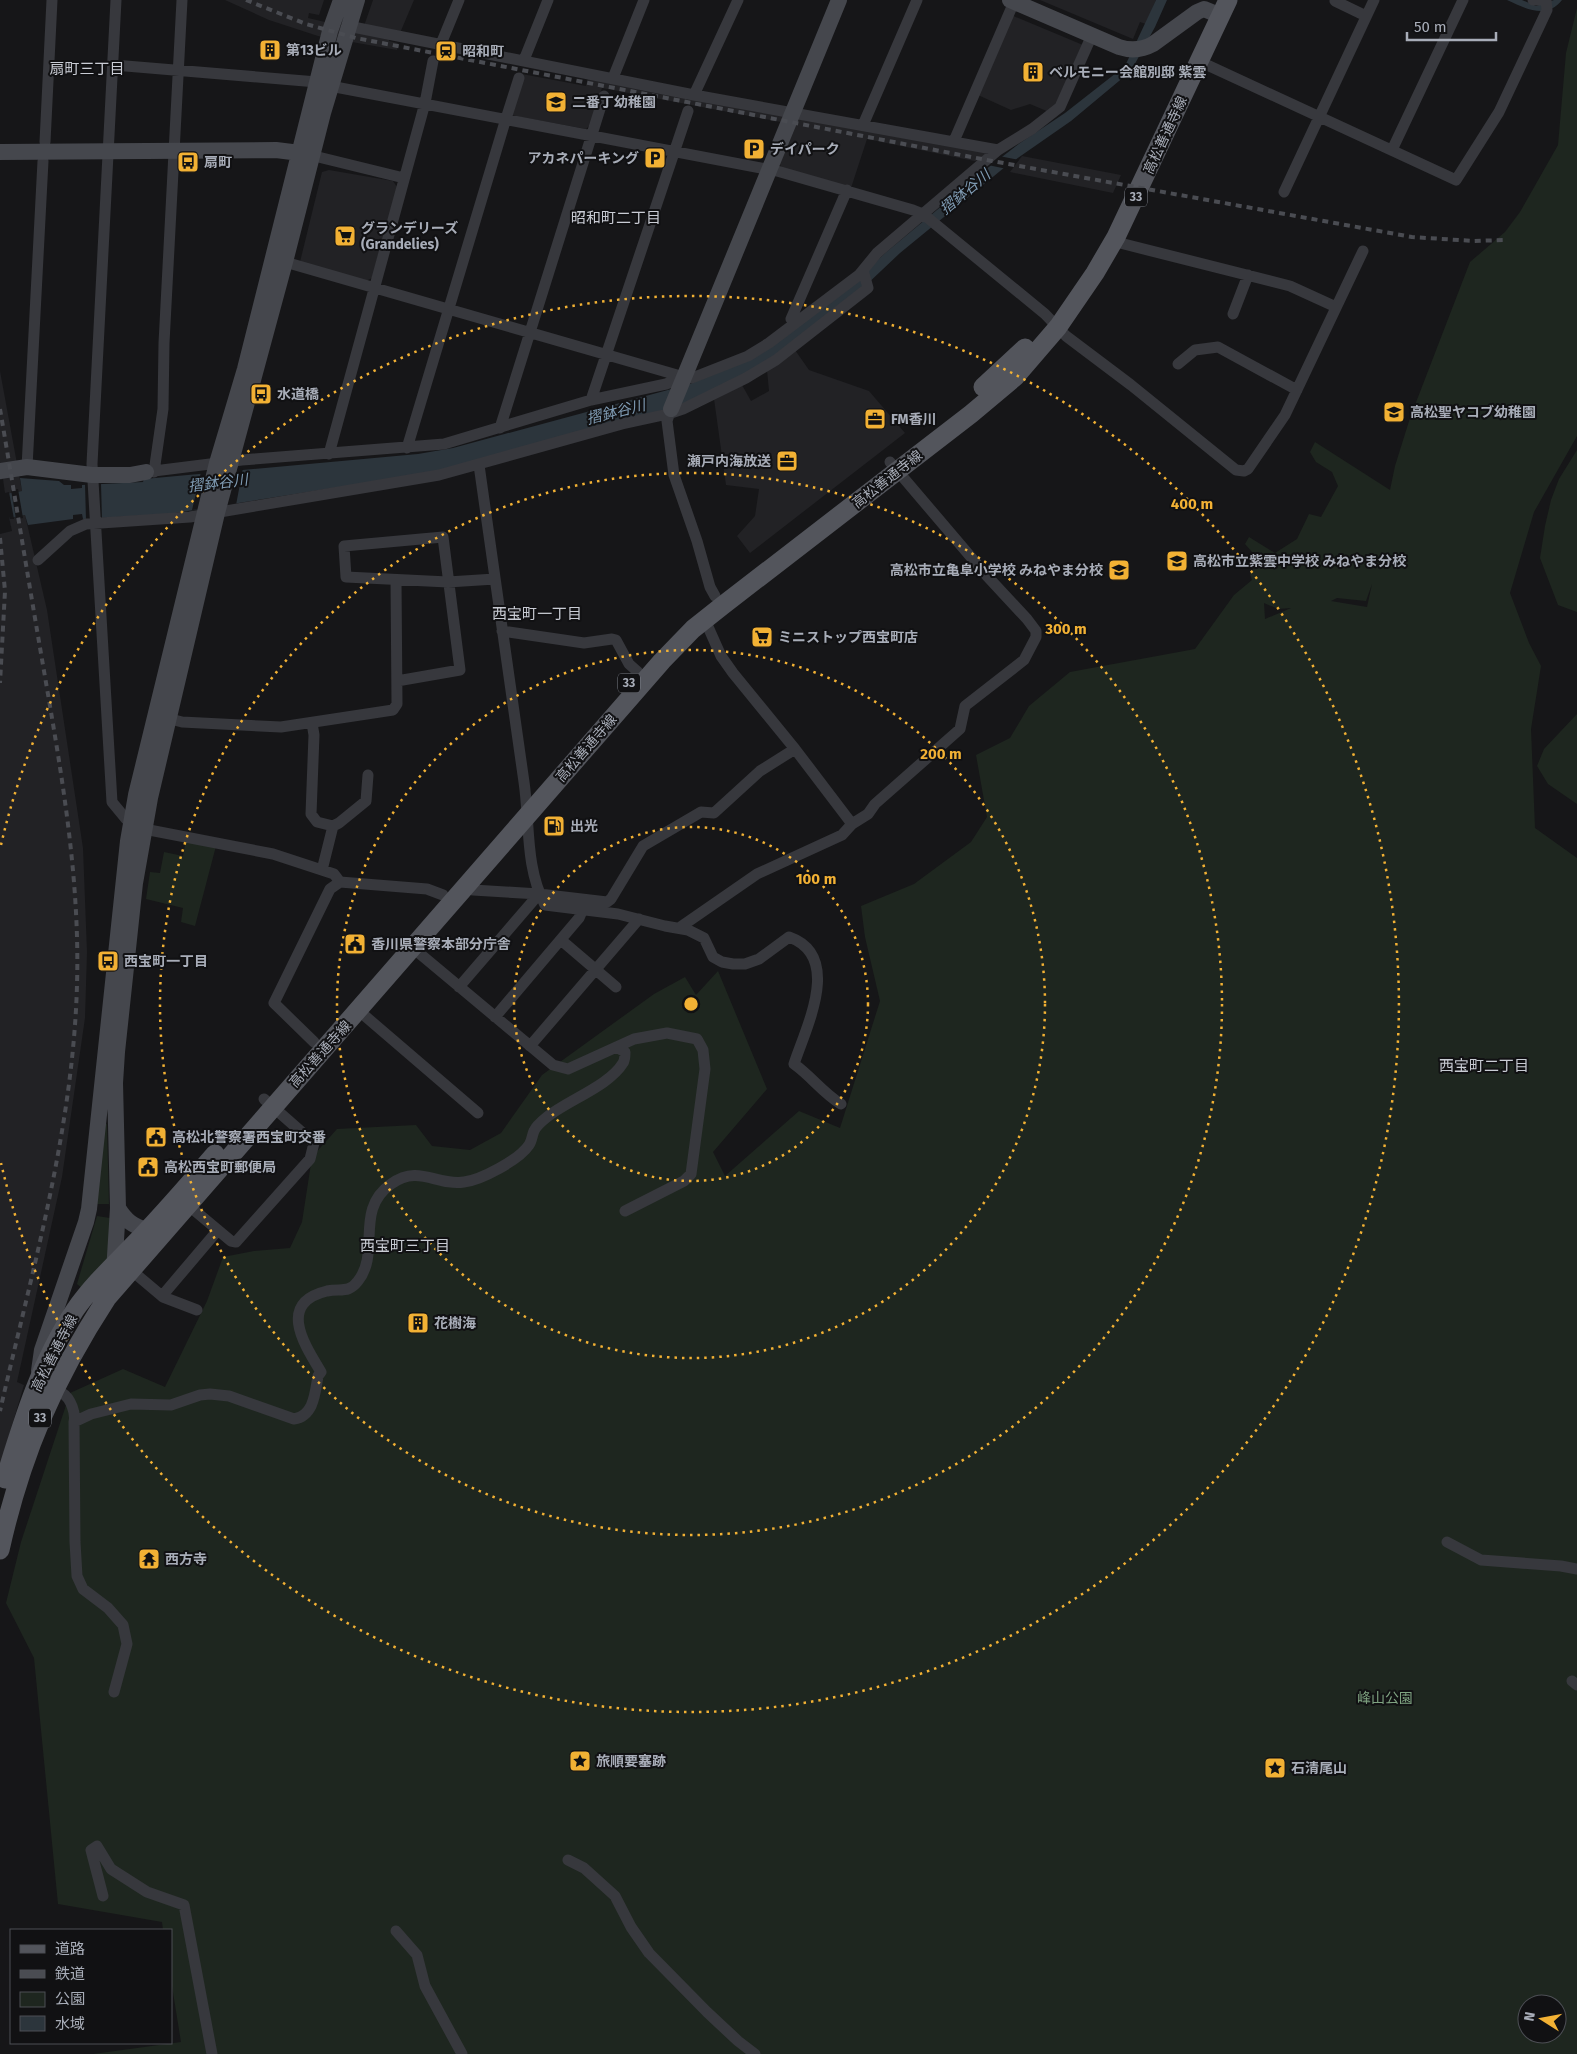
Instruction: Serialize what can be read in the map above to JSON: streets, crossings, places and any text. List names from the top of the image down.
{
  "streets": {
    "main road": ["高松善通寺線", "33"]
  },
  "districts": [
    "扇町三丁目",
    "昭和町二丁目",
    "西宝町一丁目",
    "西宝町二丁目",
    "西宝町三丁目"
  ],
  "water": ["摺鉢谷川"],
  "parks": ["峰山公園"],
  "places": {
    "building": ["第13ビル", "ベルモニー会館別邸 紫雲", "花樹海"],
    "station": ["昭和町"],
    "school or university": [
      "二番丁幼稚園",
      "高松聖ヤコブ幼稚園",
      "高松市立紫雲中学校 みねやま分校",
      "高松市立亀阜小学校 みねやま分校"
    ],
    "parking": ["デイパーク", "アカネパーキング"],
    "bus stop": ["扇町", "水道橋", "西宝町一丁目"],
    "supermarket": ["グランデリーズ (Grandelies)", "ミニストップ西宝町店"],
    "office": ["FM香川", "瀬戸内海放送"],
    "fuel station": ["出光"],
    "public building": ["香川県警察本部分庁舎", "高松北警察署西宝町交番", "高松西宝町郵便局"],
    "temple": ["西方寺"],
    "place": ["旅順要塞跡", "石清尾山"]
  },
  "legend": [
    "道路",
    "鉄道",
    "公園",
    "水域"
  ],
  "scale_bar": "50 m",
  "north": "left",
  "rings": [
    "400 m",
    "300 m",
    "200 m",
    "100 m"
  ]
}
